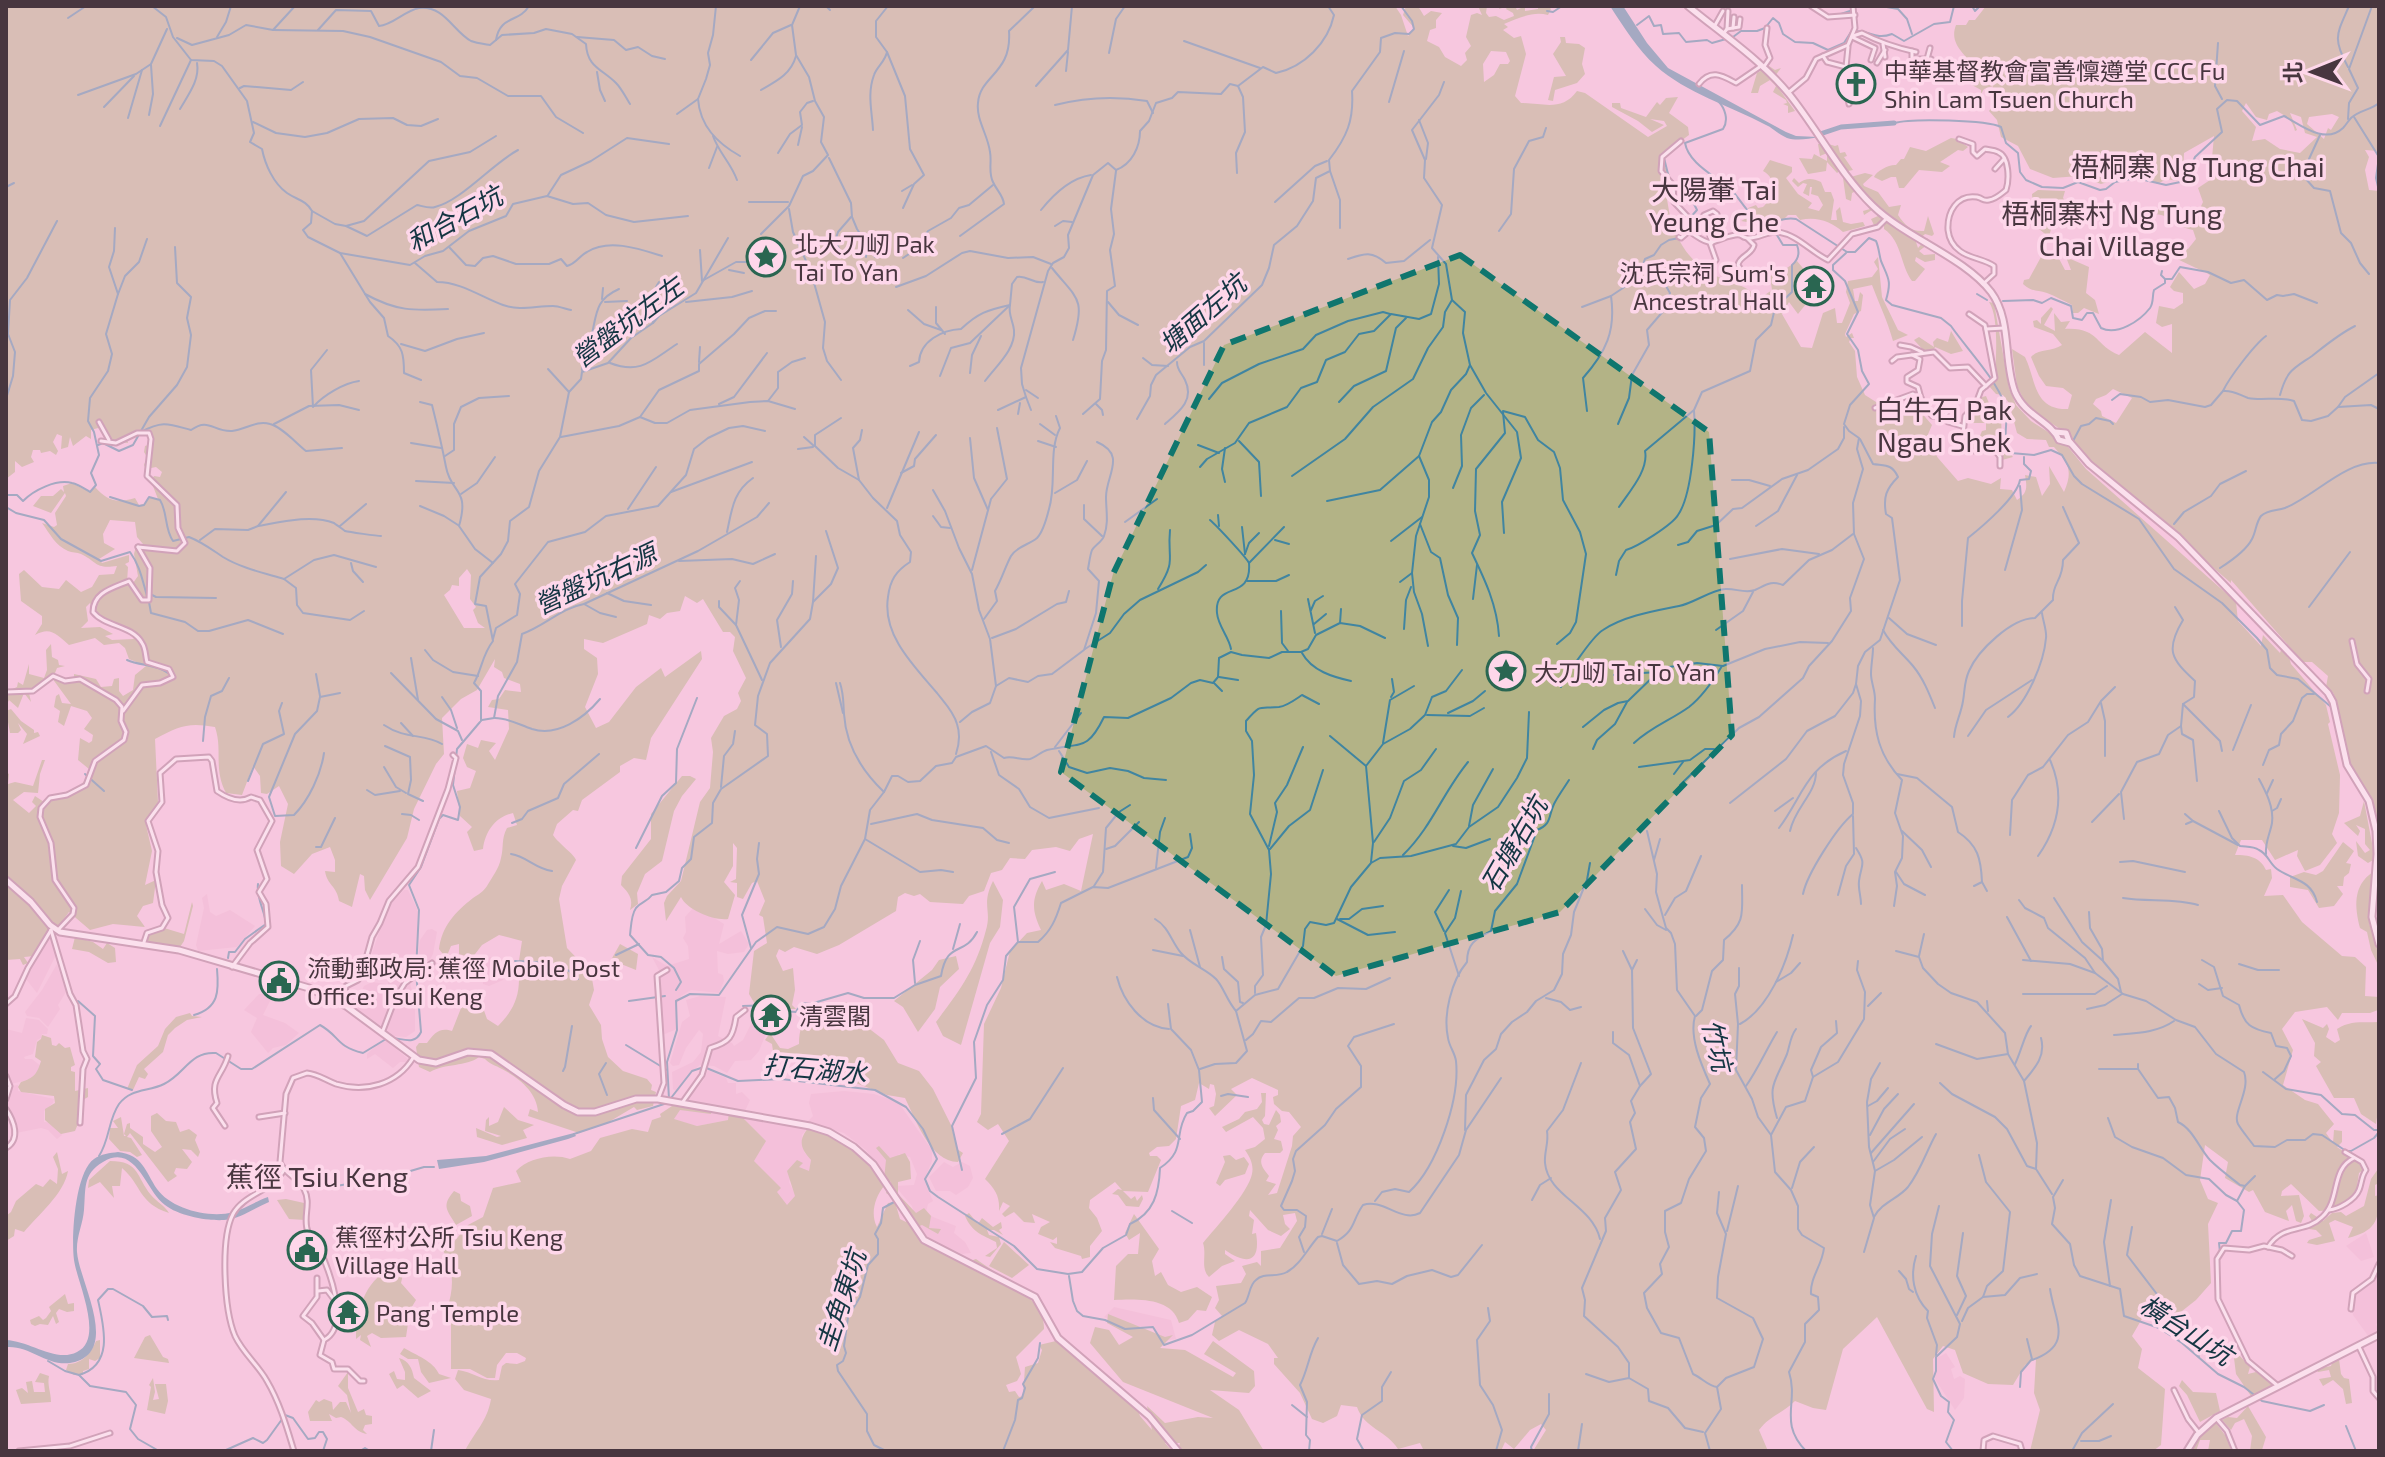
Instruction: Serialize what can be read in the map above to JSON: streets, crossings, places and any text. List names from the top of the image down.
{
  "districts": [
    "梧桐寨 Ng Tung Chai",
    "大陽輋 Tai Yeung Che",
    "梧桐寨村 Ng Tung Chai Village",
    "白牛石 Pak Ngau Shek",
    "蕉徑 Tsiu Keng"
  ],
  "water": [
    "和合石坑",
    "塘面左坑",
    "營盤坑左左",
    "營盤坑右源",
    "石塘右坑",
    "竹坑",
    "打石湖水",
    "圭角東坑",
    "橫台山坑"
  ],
  "places": {
    "church": ["中華基督教會富善懍遵堂 CCC Fu Shin Lam Tsuen Church"],
    "place": ["北大刀屻 Pak Tai To Yan", "大刀屻 Tai To Yan"],
    "temple": ["沈氏宗祠 Sum's Ancestral Hall", "清雲閣", "Pang' Temple"],
    "public building": ["流動郵政局: 蕉徑 Mobile Post Office: Tsui Keng", "蕉徑村公所 Tsiu Keng Village Hall"]
  },
  "north": "left"
}
